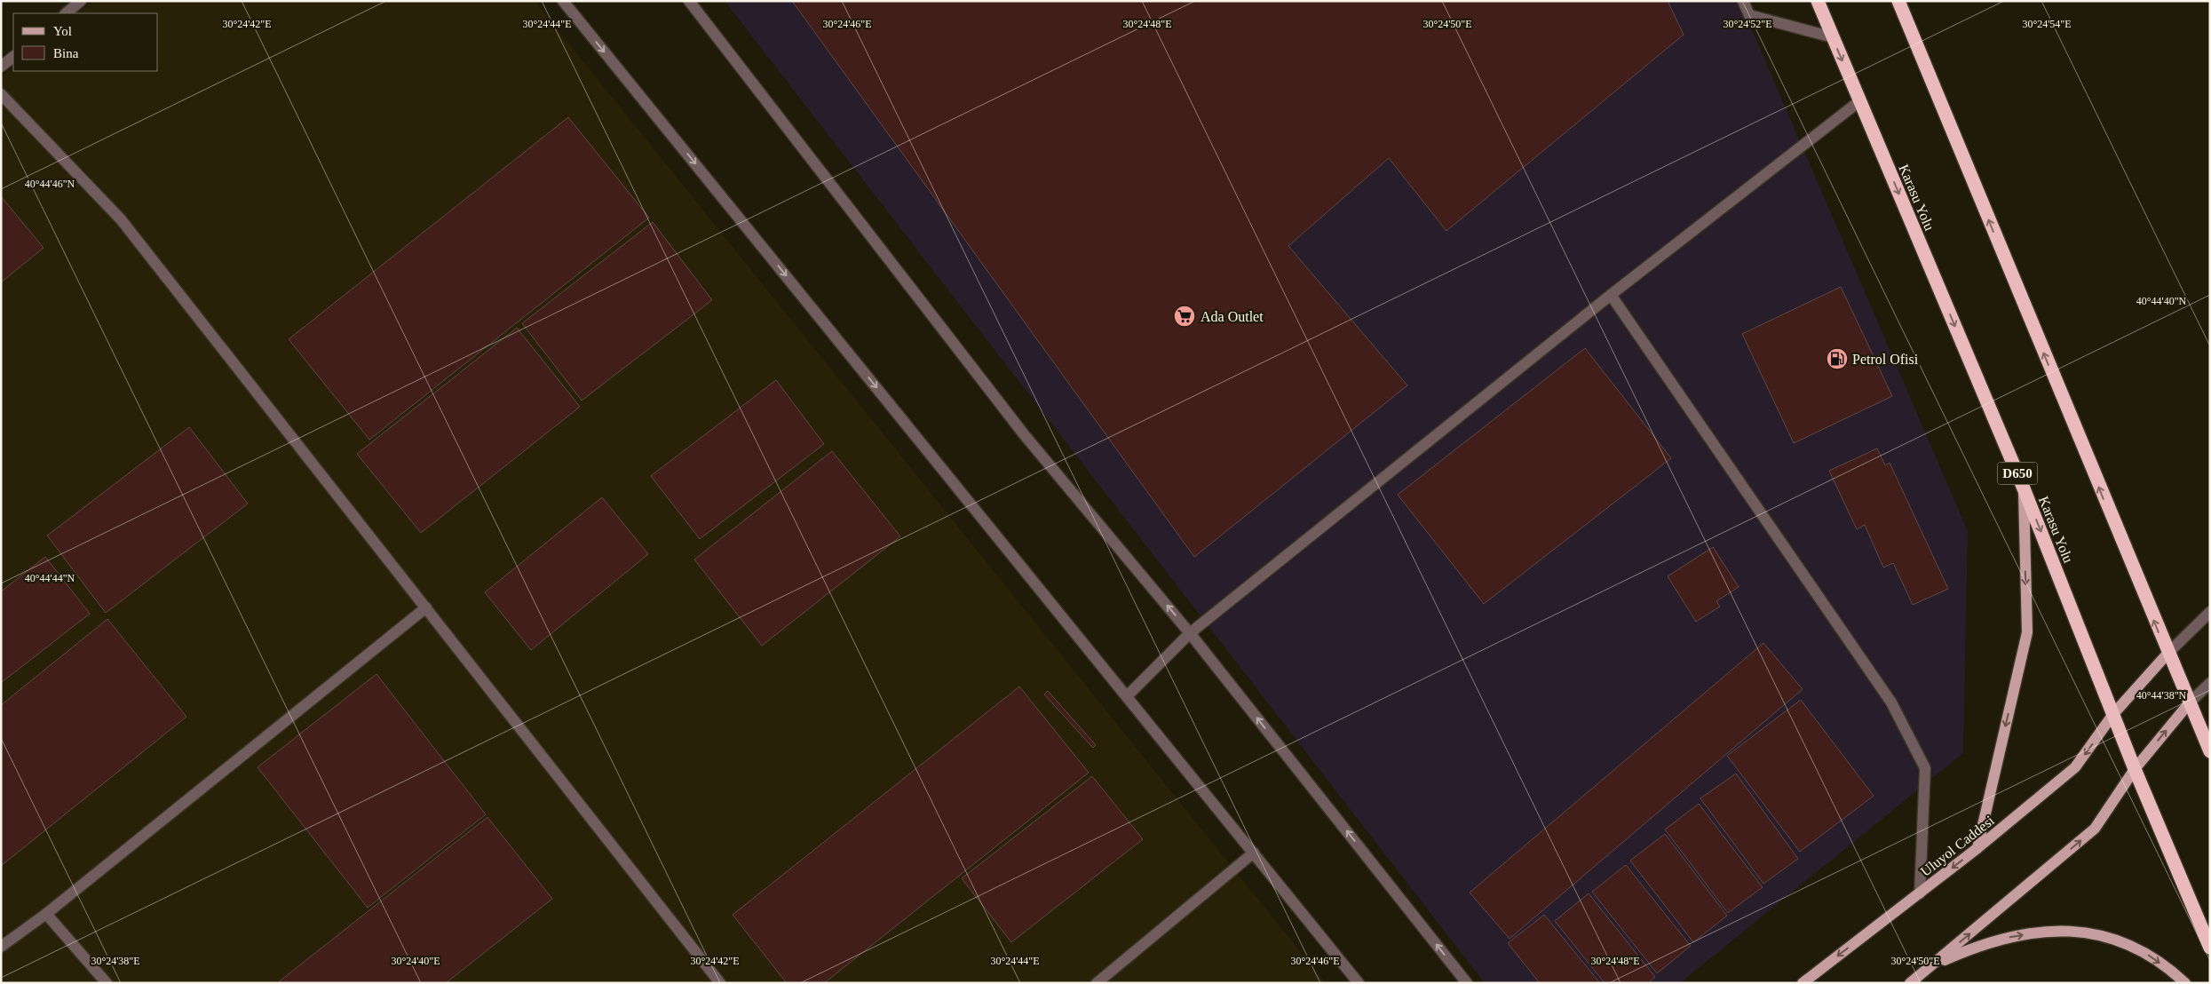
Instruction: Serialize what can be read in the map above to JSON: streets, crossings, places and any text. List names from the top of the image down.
{
  "streets": {
    "highway": ["Karasu Yolu", "D650"],
    "main road": ["Uluyol Caddesi"]
  },
  "crossings": [
    ["Karasu Yolu", "Uluyol Caddesi"]
  ],
  "places": {
    "supermarket": ["Ada Outlet"],
    "fuel station": ["Petrol Ofisi"]
  },
  "legend": ["Yol", "Bina"],
  "coordinates": [
    "30°24'42\"E",
    "30°24'44\"E",
    "30°24'46\"E",
    "30°24'48\"E",
    "30°24'50\"E",
    "30°24'52\"E",
    "30°24'54\"E",
    "40°44'46\"N",
    "40°44'40\"N",
    "40°44'44\"N",
    "40°44'38\"N",
    "30°24'38\"E",
    "30°24'40\"E"
  ]
}
